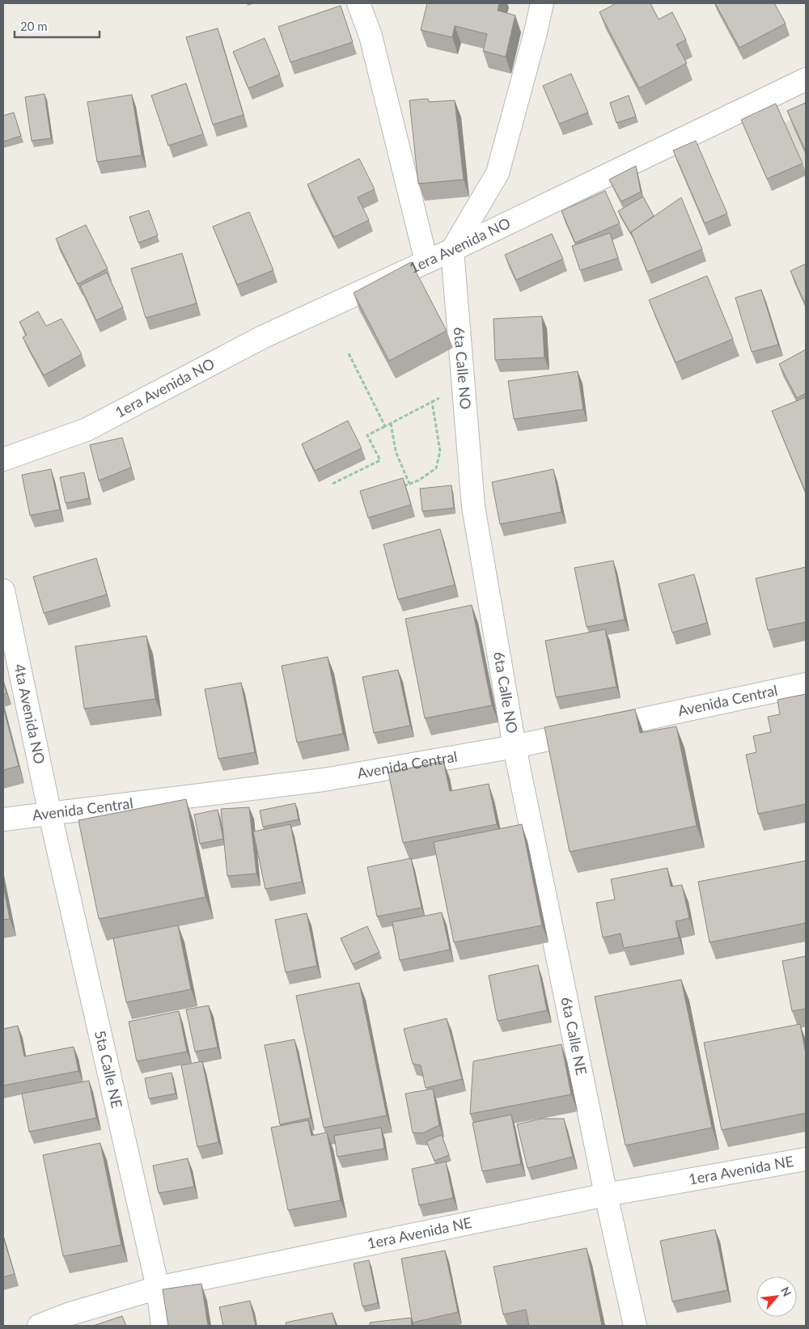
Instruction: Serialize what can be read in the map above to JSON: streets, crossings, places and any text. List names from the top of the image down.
{
  "streets": {
    "street": [
      "1era Avenida NO",
      "6ta Calle NO",
      "Avenida Central",
      "4ta Avenida NO",
      "6ta Calle NE",
      "5ta Calle NE",
      "1era Avenida NE"
    ]
  },
  "crossings": [
    ["1era Avenida NO", "6ta Calle NO"],
    ["6ta Calle NO", "Avenida Central"],
    ["6ta Calle NO", "6ta Calle NE"],
    ["Avenida Central", "4ta Avenida NO"],
    ["Avenida Central", "6ta Calle NE"],
    ["Avenida Central", "5ta Calle NE"],
    ["4ta Avenida NO", "5ta Calle NE"],
    ["6ta Calle NE", "1era Avenida NE"],
    ["5ta Calle NE", "1era Avenida NE"]
  ],
  "scale_bar": "20 m",
  "north": "top right"
}
